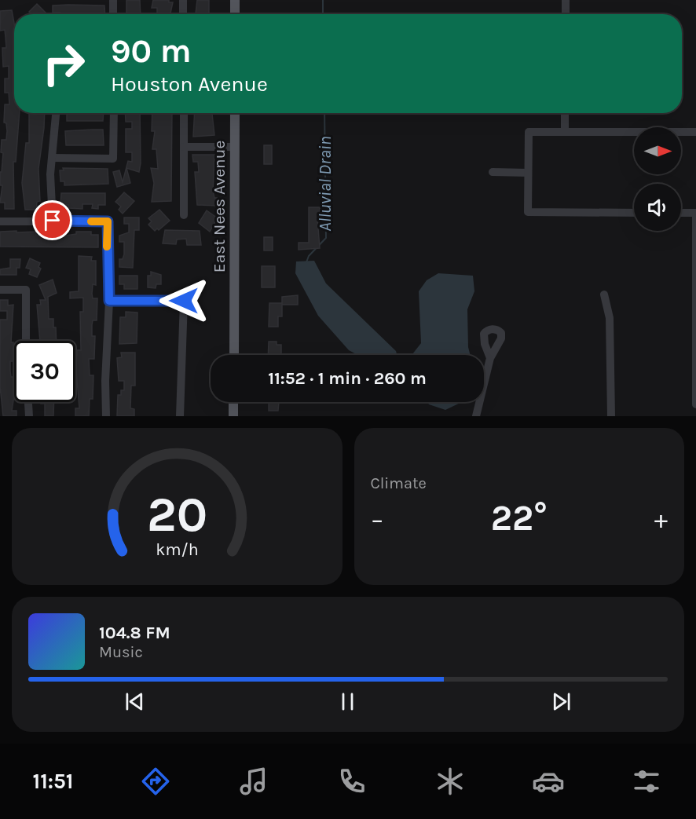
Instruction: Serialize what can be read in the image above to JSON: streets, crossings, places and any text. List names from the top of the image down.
{
  "streets": {
    "main road": ["East Nees Avenue"]
  },
  "water": ["Alluvial Drain"],
  "north": "right",
  "page": {
    "turn": ["90 m", "Houston Avenue"],
    "limit": "30",
    "trip": "11:52 · 1 min · 260 m",
    "tile": "Climate",
    "heat": ["−", "22°", "+"],
    "song": ["104.8 FM", "Music"],
    "tabs": "11:51",
    "gauge": ["20", "km/h"]
  }
}
